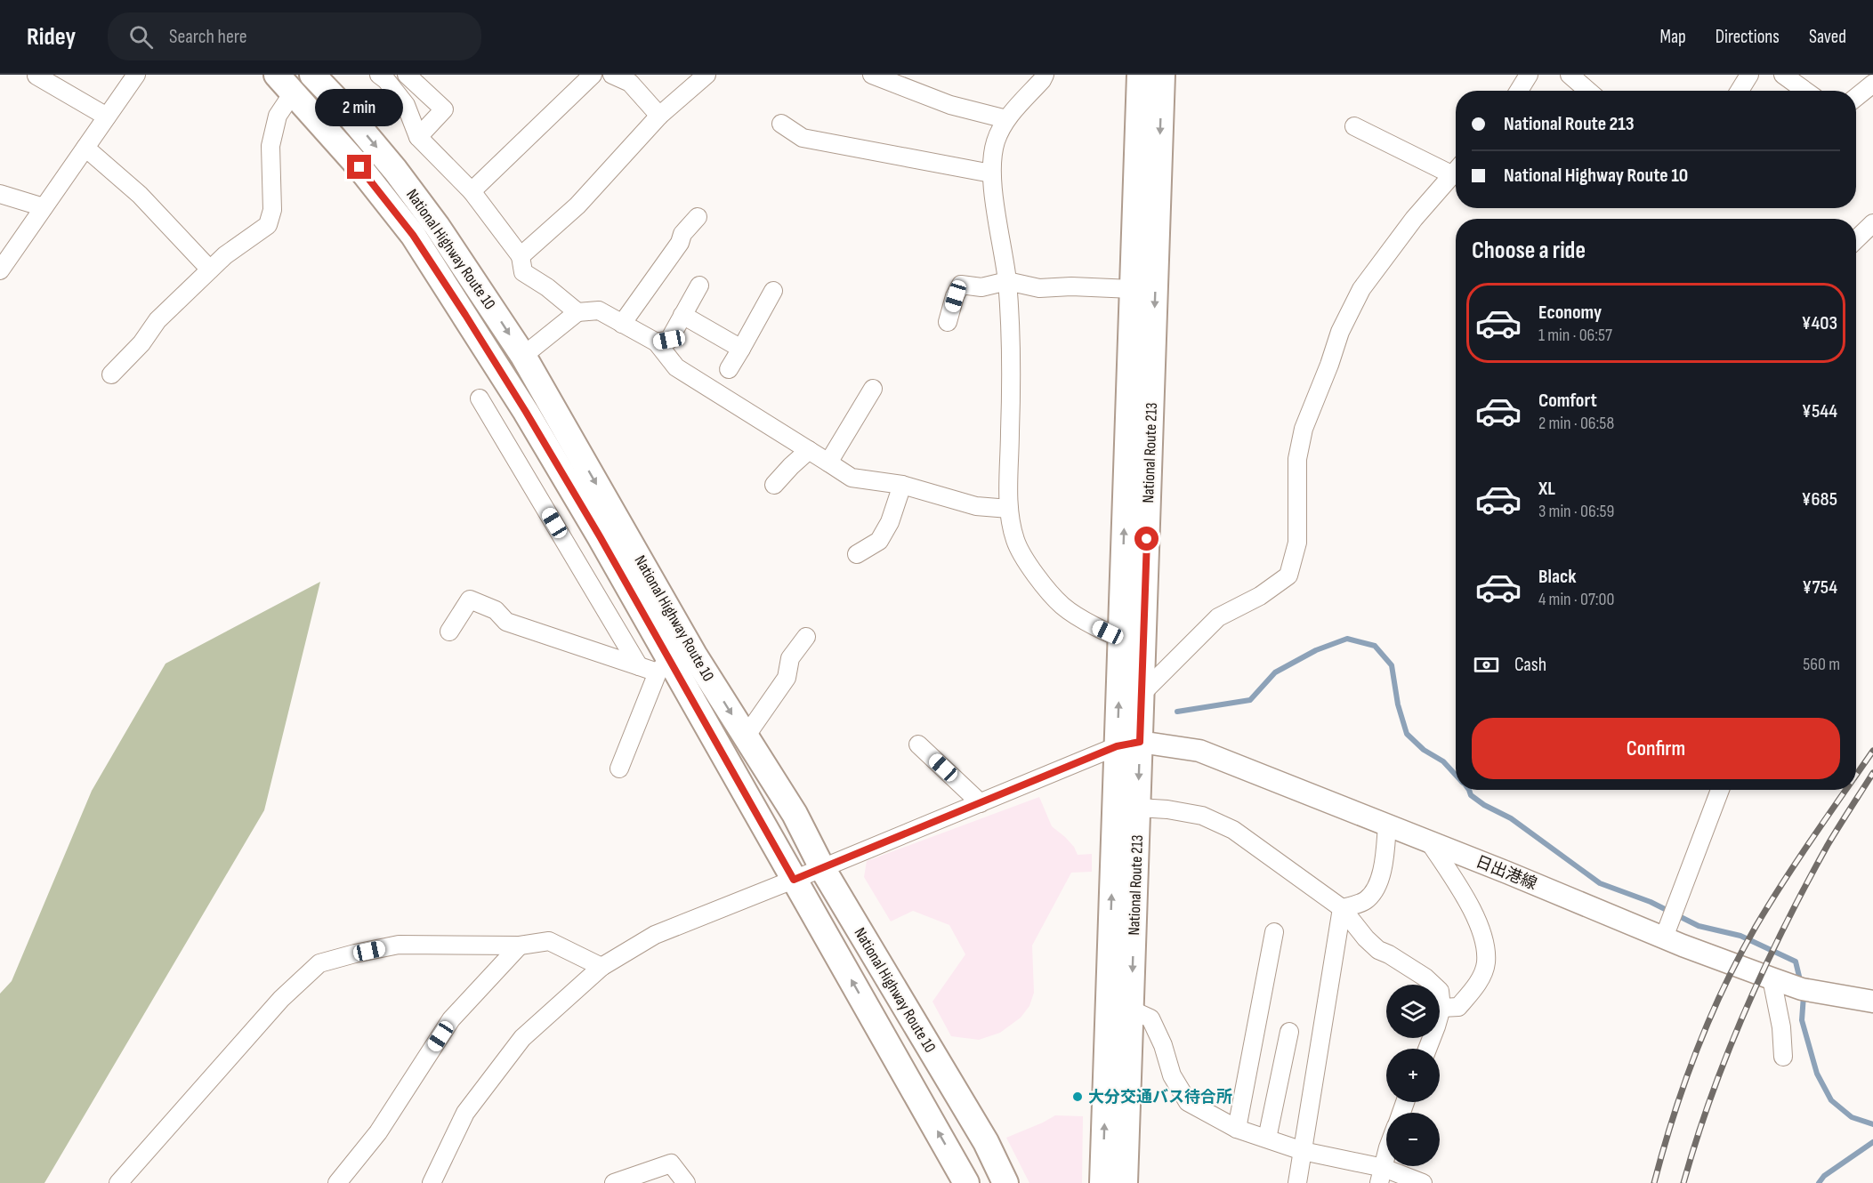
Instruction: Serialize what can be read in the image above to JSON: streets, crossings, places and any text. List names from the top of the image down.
{
  "streets": {
    "highway": ["National Highway Route 10", "National Route 213"],
    "main road": ["日出港線"]
  },
  "crossings": [
    ["National Route 213", "日出港線"]
  ],
  "places": ["大分交通バス待合所"],
  "page": {
    "header": "Ridey",
    "search": "Search here",
    "nav": ["Map", "Directions", "Saved"],
    "bubble": "2 min",
    "banner": ["National Route 213", "National Highway Route 10"],
    "heading": "Choose a ride",
    "list": [
      {
        "name": "Economy",
        "note": "1 min · 06:57",
        "value": "¥403"
      },
      {
        "name": "Comfort",
        "note": "2 min · 06:58",
        "value": "¥544"
      },
      {
        "name": "XL",
        "note": "3 min · 06:59",
        "value": "¥685"
      },
      {
        "name": "Black",
        "note": "4 min · 07:00",
        "value": "¥754"
      }
    ],
    "pay": ["Cash", "560 m"],
    "buttons": "Confirm",
    "map_buttons": ["+", "−"]
  }
}
